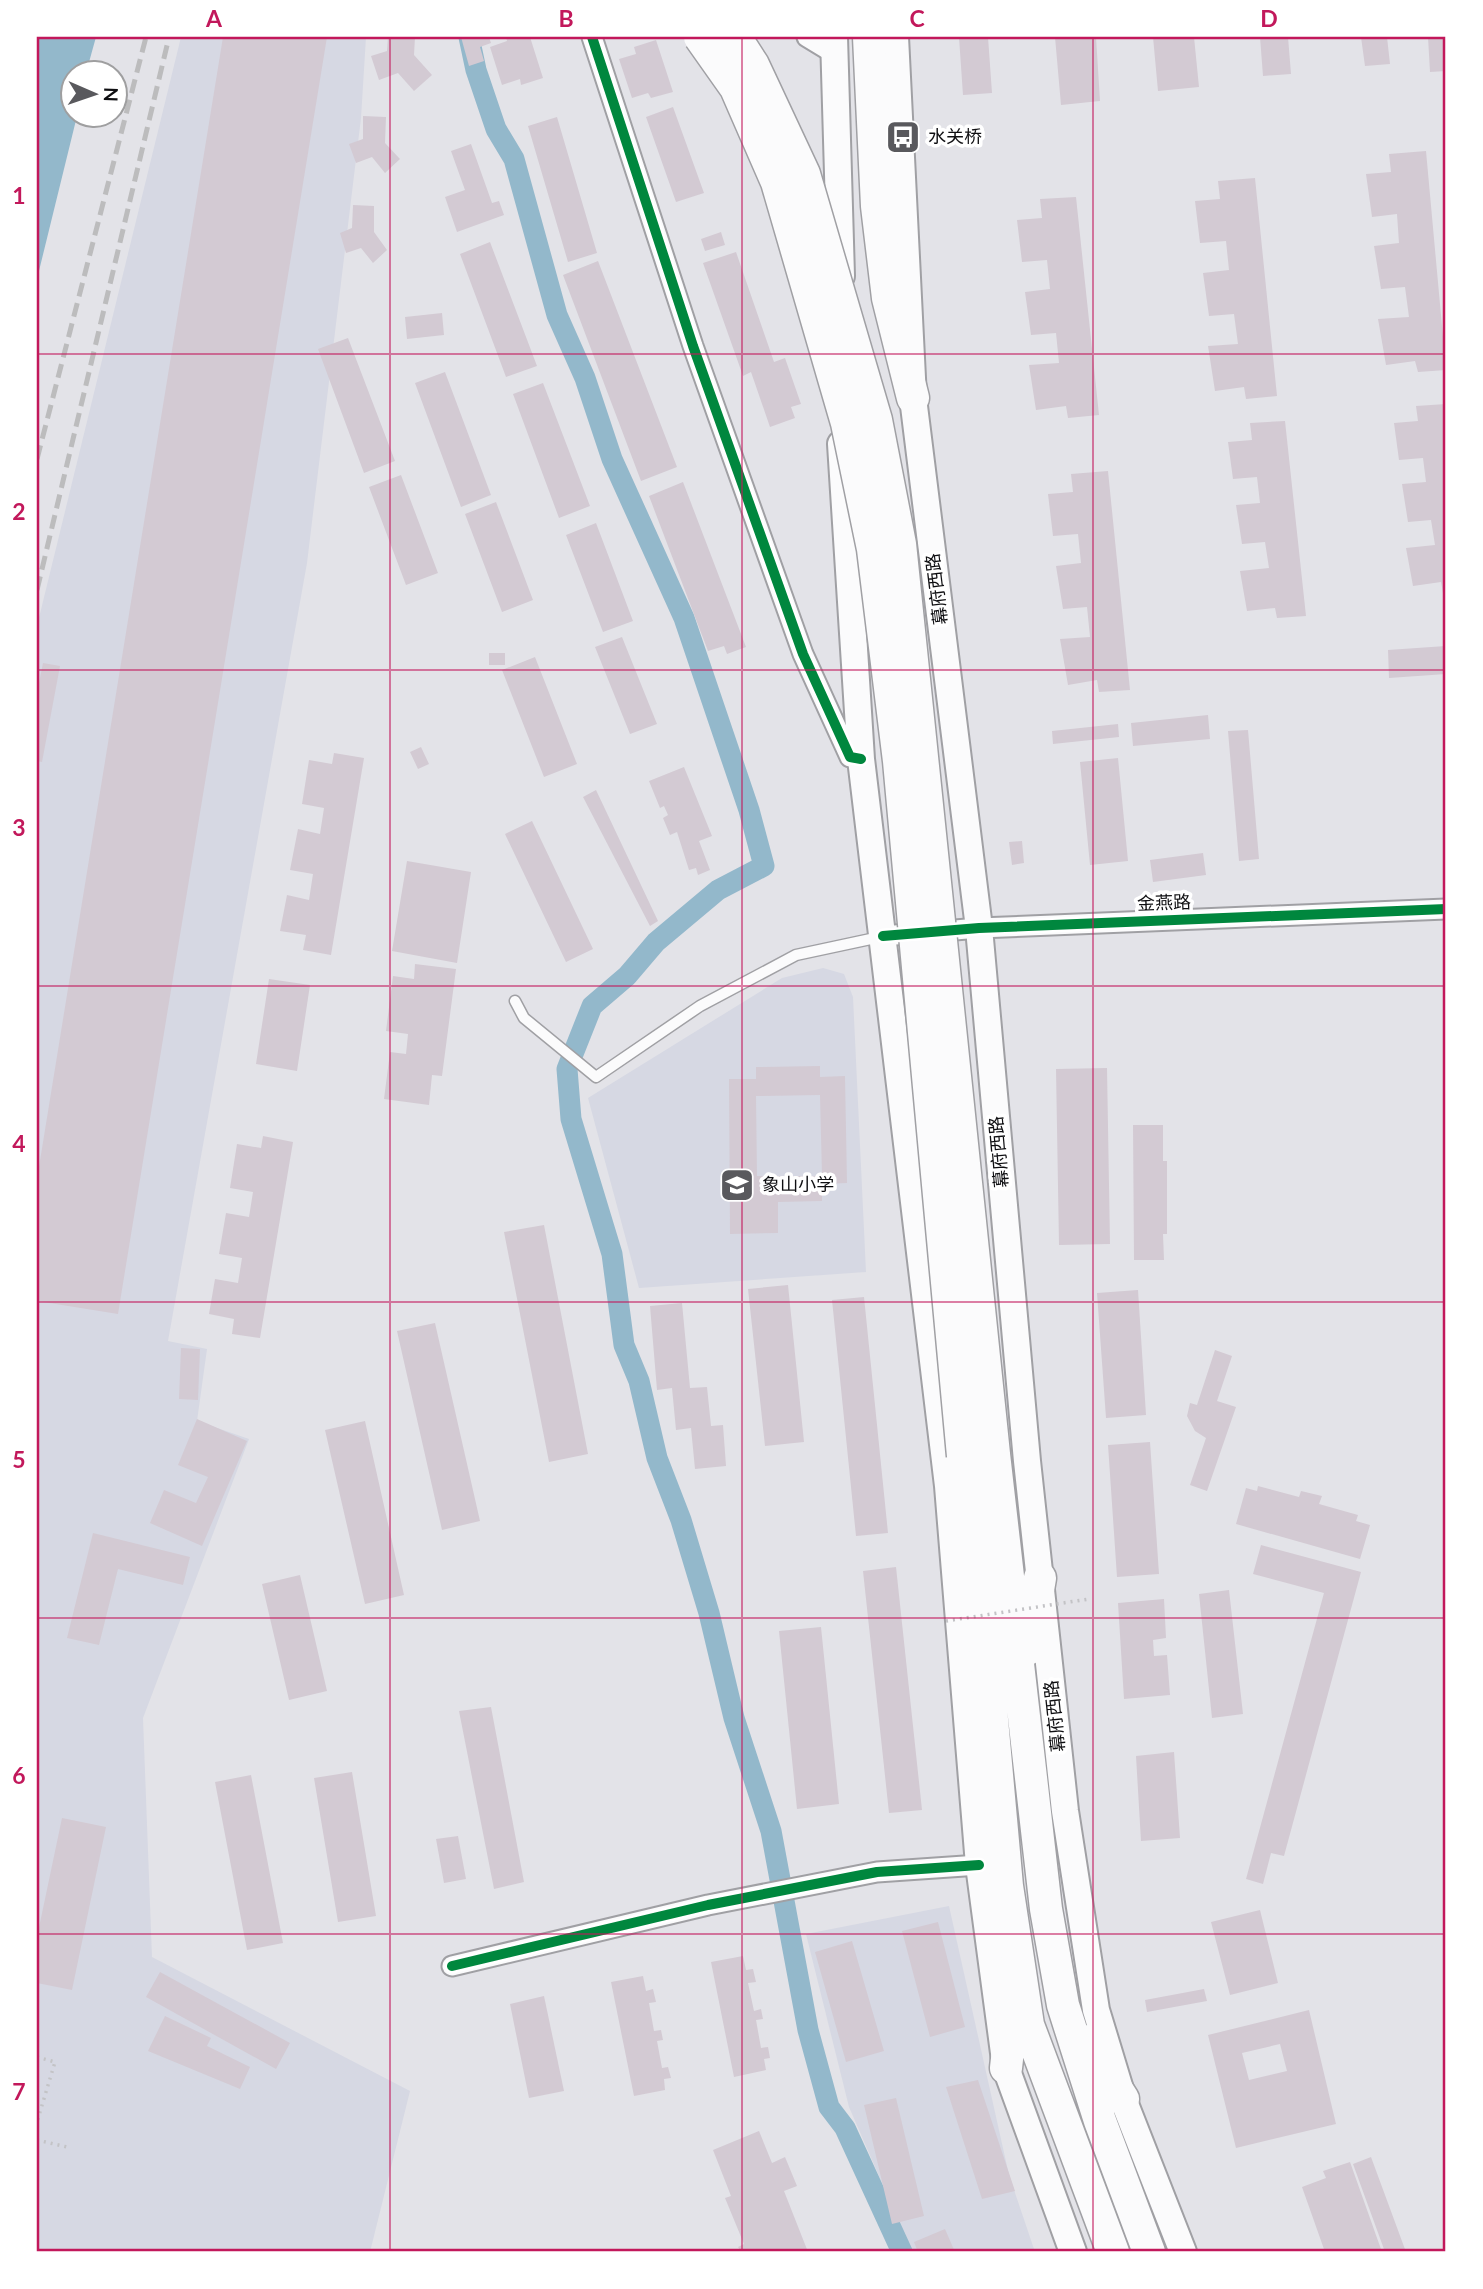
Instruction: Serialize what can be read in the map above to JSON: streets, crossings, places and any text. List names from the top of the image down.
{
  "streets": {
    "highway": ["幕府西路"],
    "street": ["金燕路"]
  },
  "crossings": [
    ["幕府西路", "金燕路"]
  ],
  "places": {
    "bus stop": ["水关桥"],
    "school or university": ["象山小学"]
  },
  "north": "right",
  "grid": {
    "columns": [
      "A",
      "B",
      "C",
      "D"
    ],
    "rows": [
      "1",
      "2",
      "3",
      "4",
      "5",
      "6",
      "7"
    ]
  }
}
